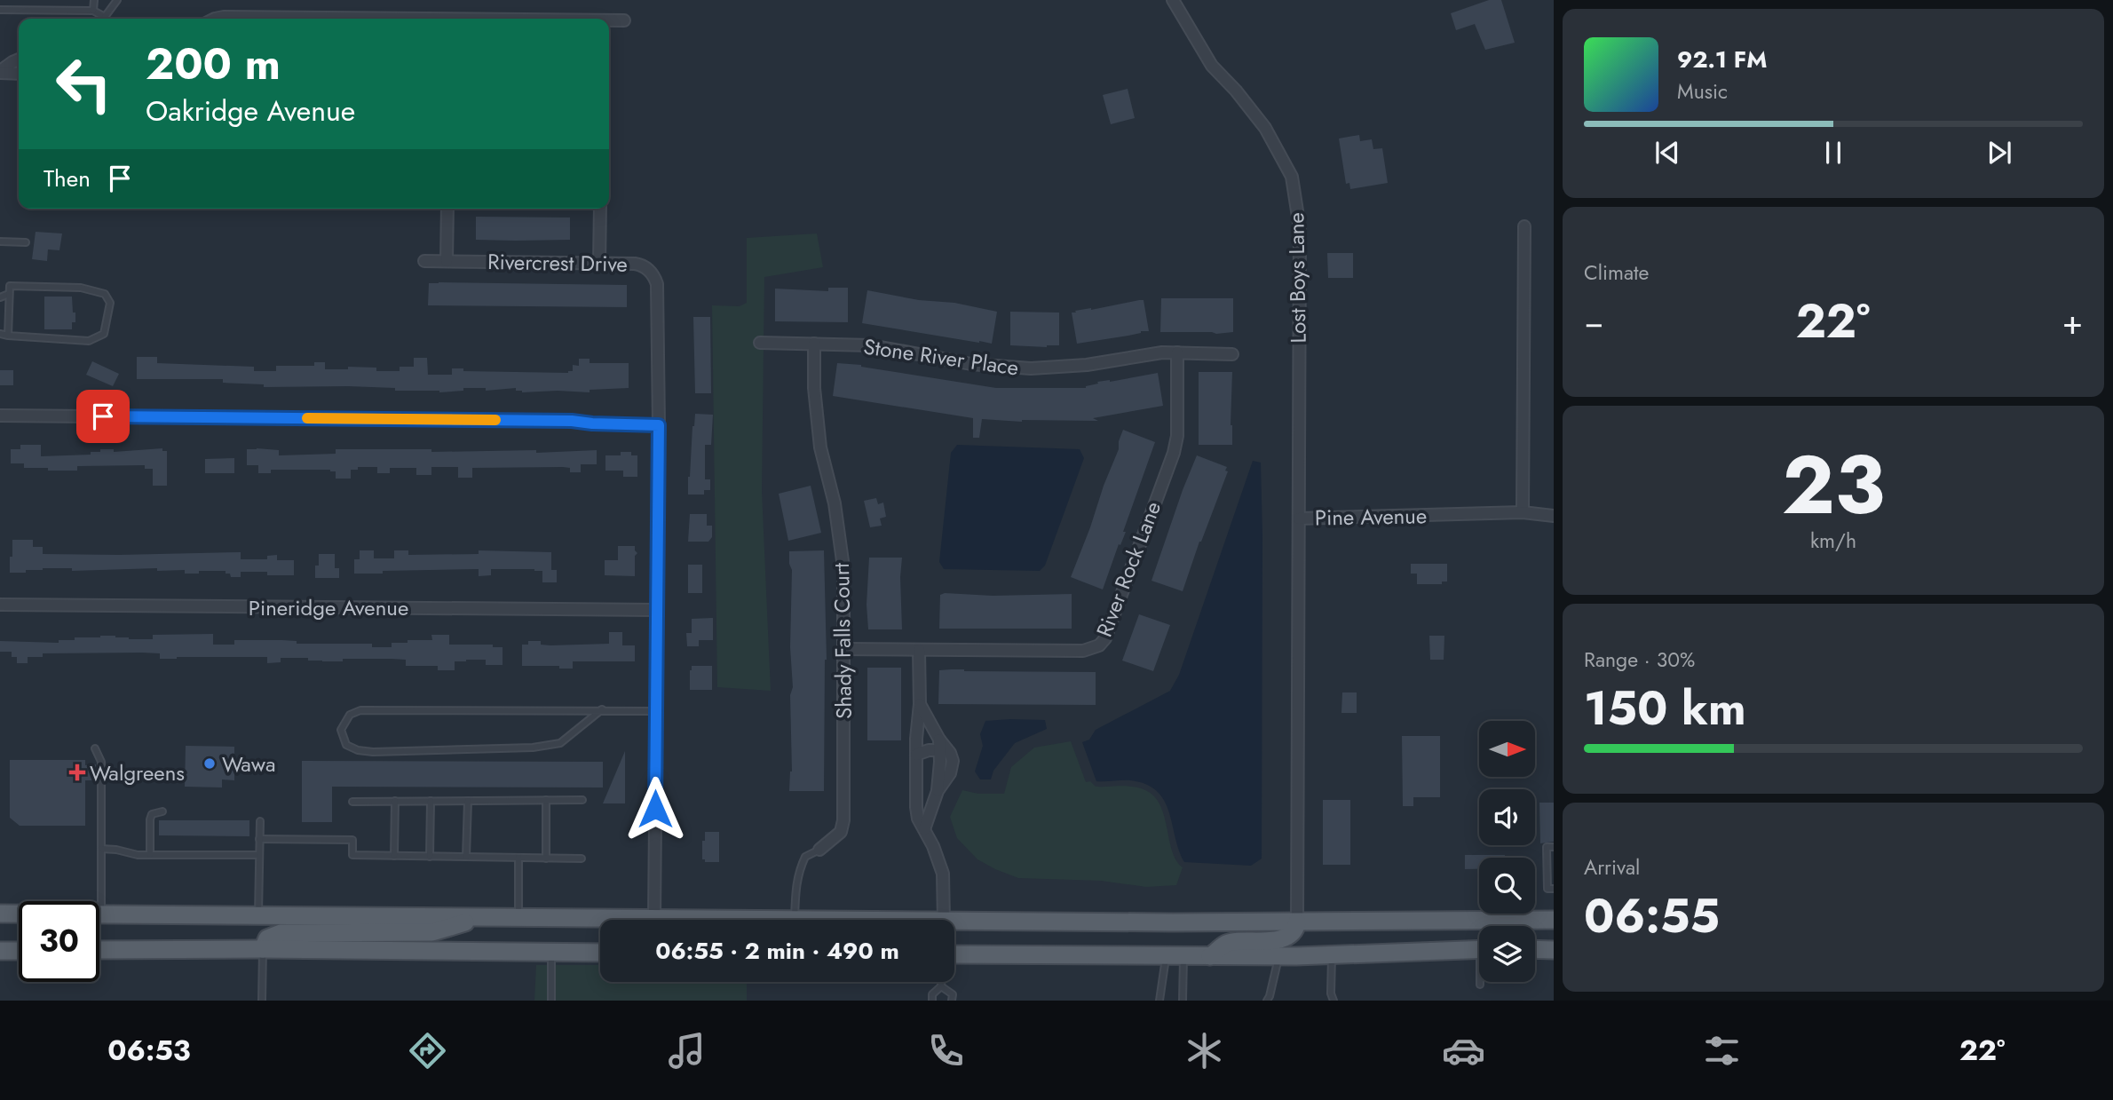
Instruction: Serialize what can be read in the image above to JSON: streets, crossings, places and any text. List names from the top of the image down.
{
  "streets": {
    "street": [
      "Rivercrest Drive",
      "Lost Boys Lane",
      "Stone River Place",
      "Pine Avenue",
      "River Rock Lane",
      "Pineridge Avenue",
      "Shady Falls Court"
    ]
  },
  "crossings": [
    ["Rivercrest Drive", "Pineridge Avenue"],
    ["Lost Boys Lane", "Pine Avenue"],
    ["Stone River Place", "River Rock Lane"],
    ["Stone River Place", "Shady Falls Court"],
    ["River Rock Lane", "Shady Falls Court"]
  ],
  "places": {
    "other": ["Wawa"],
    "health": ["Walgreens"]
  },
  "north": "right",
  "page": {
    "turn": ["200 m", "Oakridge Avenue"],
    "song": ["92.1 FM", "Music"],
    "then": "Then",
    "tile": [
      "Climate",
      ["23", "km/h"],
      ["Range · 30%", "150 km"],
      ["Arrival", "06:55"]
    ],
    "heat": ["−", "22°", "+"],
    "limit": "30",
    "trip": "06:55 · 2 min · 490 m",
    "tabs": ["06:53", "22°"]
  }
}
